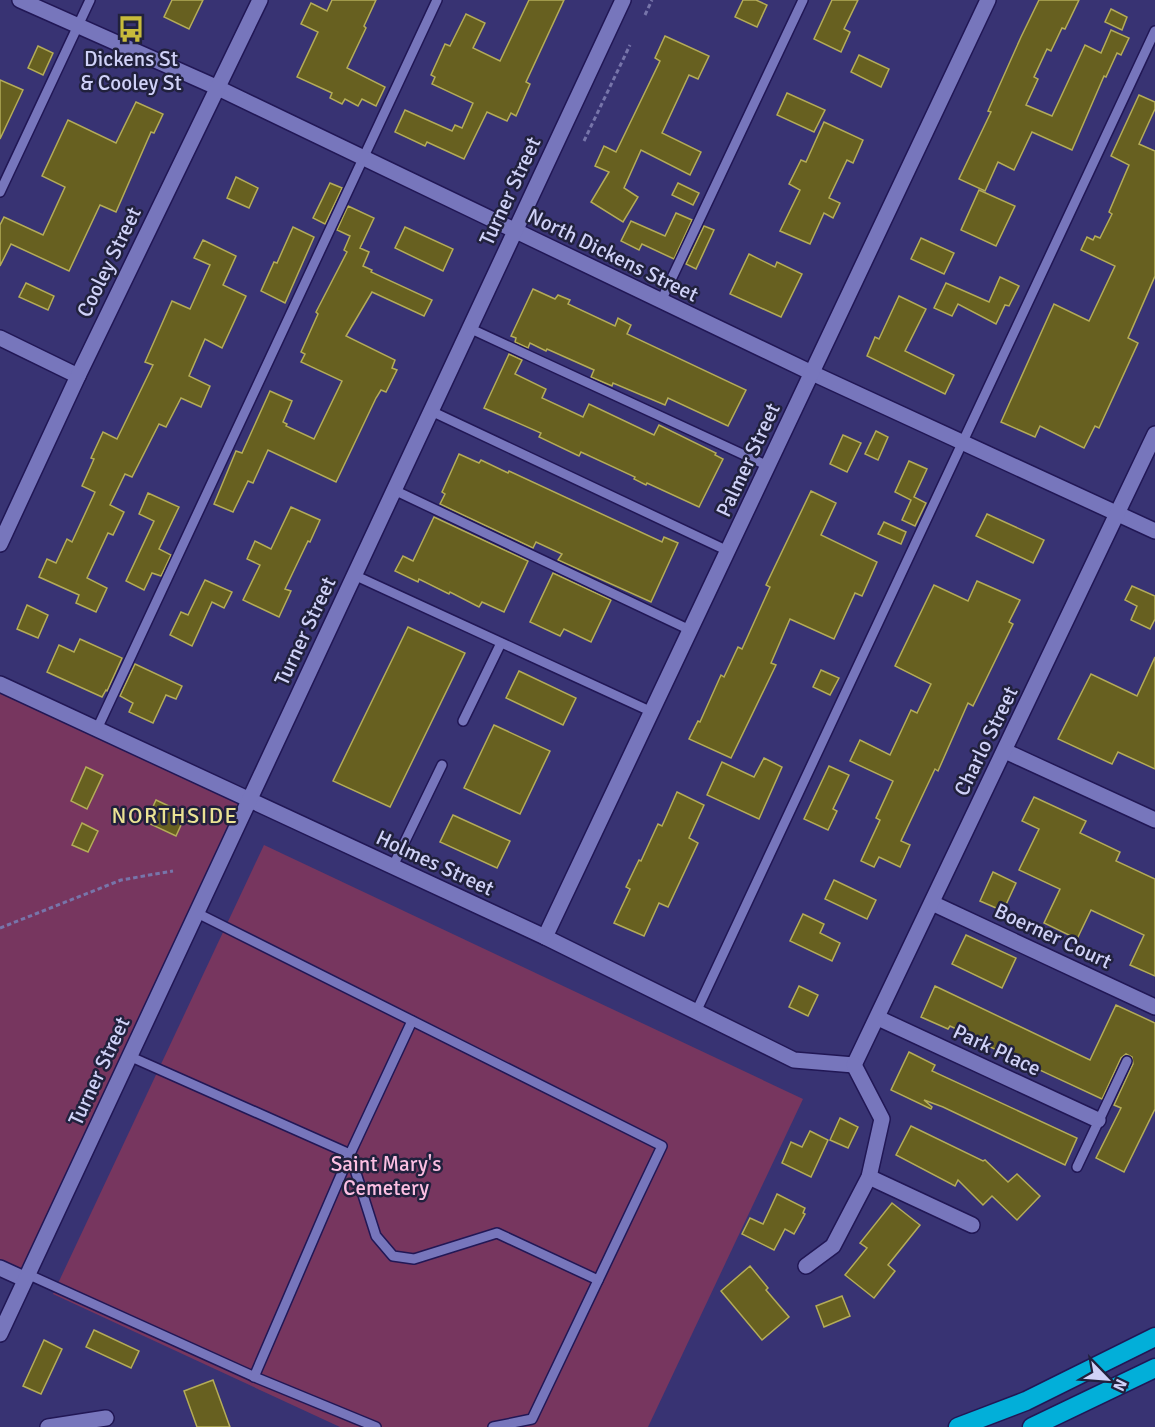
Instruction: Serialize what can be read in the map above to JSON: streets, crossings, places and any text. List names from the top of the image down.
{
  "streets": {
    "street": [
      "Turner Street",
      "North Dickens Street",
      "Cooley Street",
      "Palmer Street",
      "Charlo Street",
      "Holmes Street",
      "Boerner Court",
      "Park Place"
    ]
  },
  "crossings": [
    ["Turner Street", "North Dickens Street"],
    ["Turner Street", "Holmes Street"],
    ["North Dickens Street", "Cooley Street"],
    ["North Dickens Street", "Palmer Street"],
    ["North Dickens Street", "Charlo Street"],
    ["Palmer Street", "Holmes Street"],
    ["Charlo Street", "Holmes Street"],
    ["Charlo Street", "Boerner Court"],
    ["Charlo Street", "Park Place"]
  ],
  "districts": ["NORTHSIDE"],
  "parks": ["Saint Mary's Cemetery"],
  "places": {
    "bus stop": ["Dickens St & Cooley St"]
  },
  "north": "bottom right"
}
